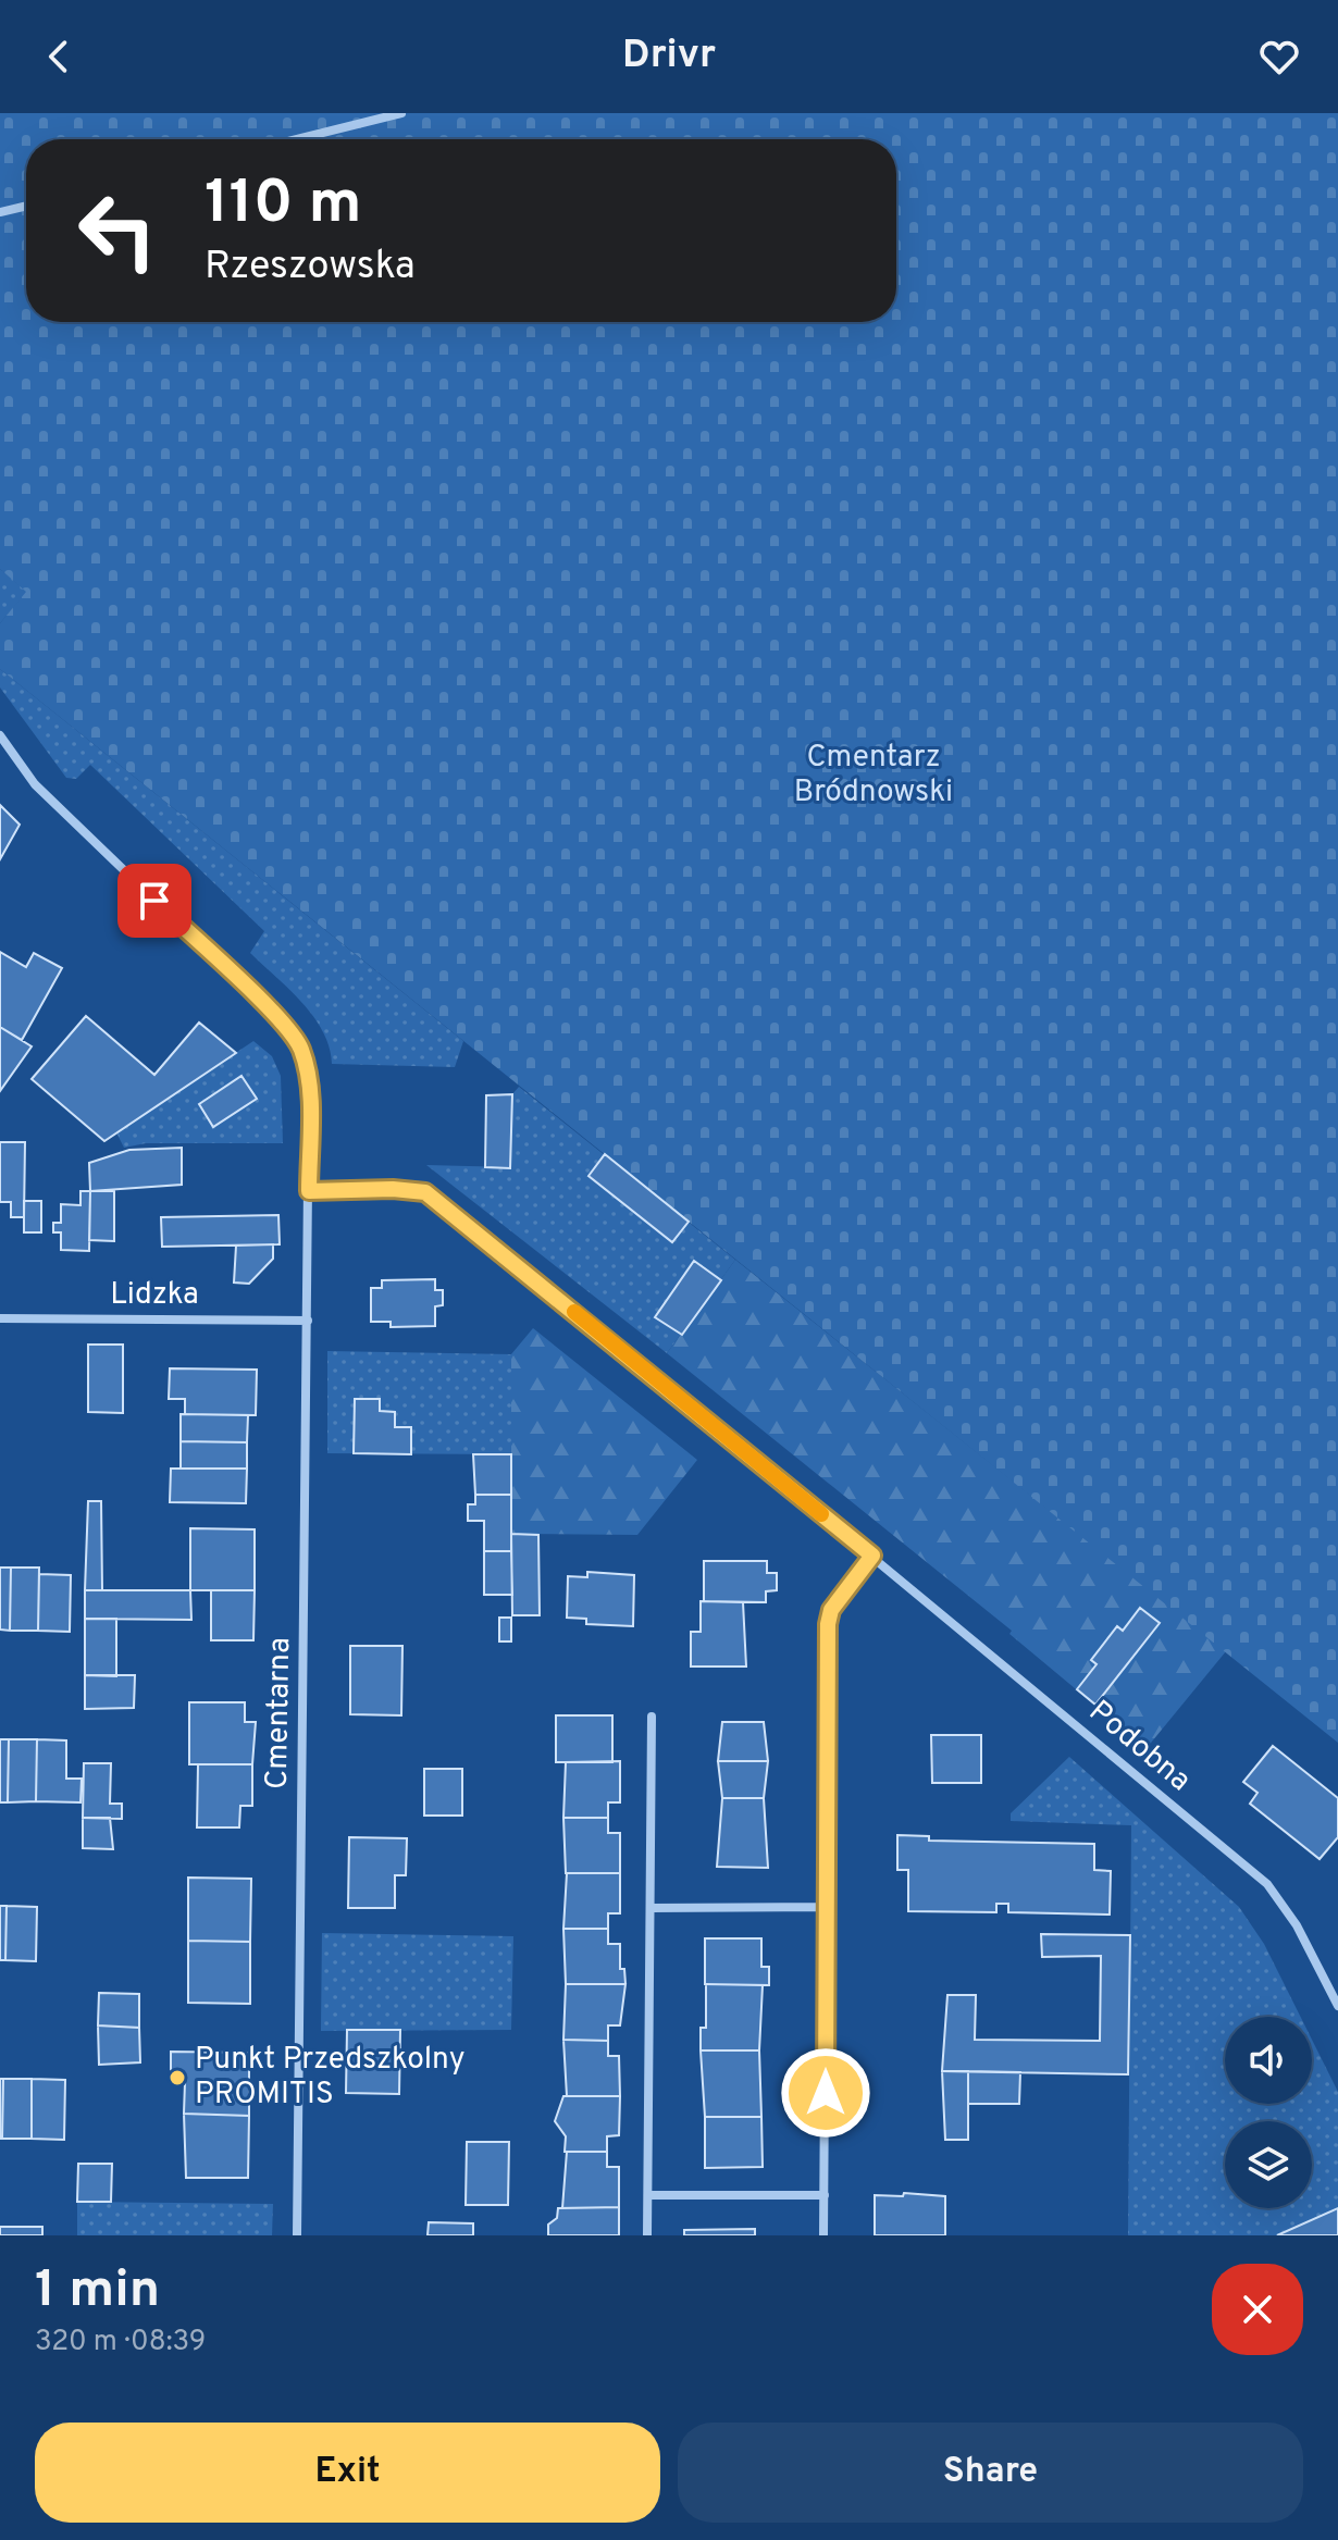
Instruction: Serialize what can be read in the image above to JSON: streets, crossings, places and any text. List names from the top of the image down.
{
  "streets": {
    "street": ["Lidzka", "Cmentarna", "Podobna"]
  },
  "crossings": [
    ["Lidzka", "Cmentarna"],
    ["Cmentarna", "Podobna"]
  ],
  "parks": ["Cmentarz Bródnowski"],
  "places": ["Punkt Przedszkolny PROMITIS"],
  "page": {
    "header": "Drivr",
    "turn": ["110 m", "Rzeszowska"],
    "heading": ["1 min", "320 m · 08:39"],
    "buttons": ["Exit", "Share"]
  }
}
